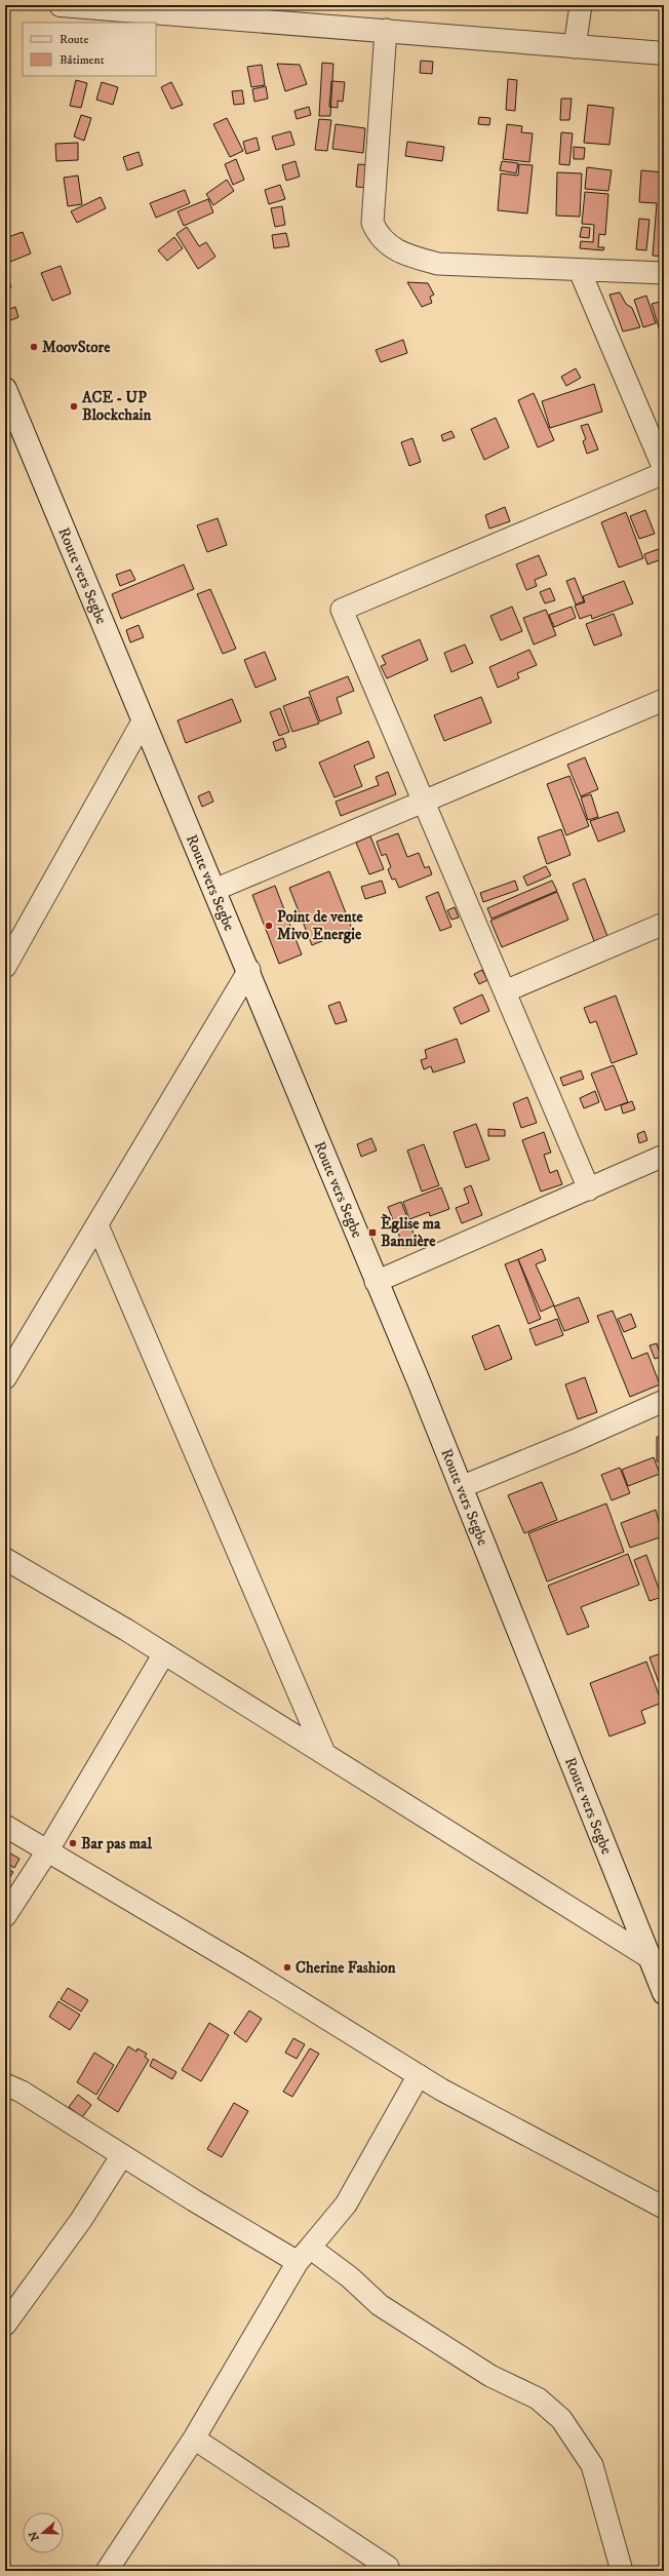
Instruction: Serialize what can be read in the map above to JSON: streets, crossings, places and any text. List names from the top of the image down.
{
  "streets": {
    "main road": ["Route vers Segbe"]
  },
  "places": {
    "other": [
      "MoovStore",
      "ACE - UP Blockchain",
      "Point de vente Mivo Energie",
      "Bar pas mal",
      "Cherine Fashion"
    ],
    "transit": ["Èglise ma Bannière"]
  },
  "legend": ["Route", "Bâtiment"],
  "north": "left"
}
